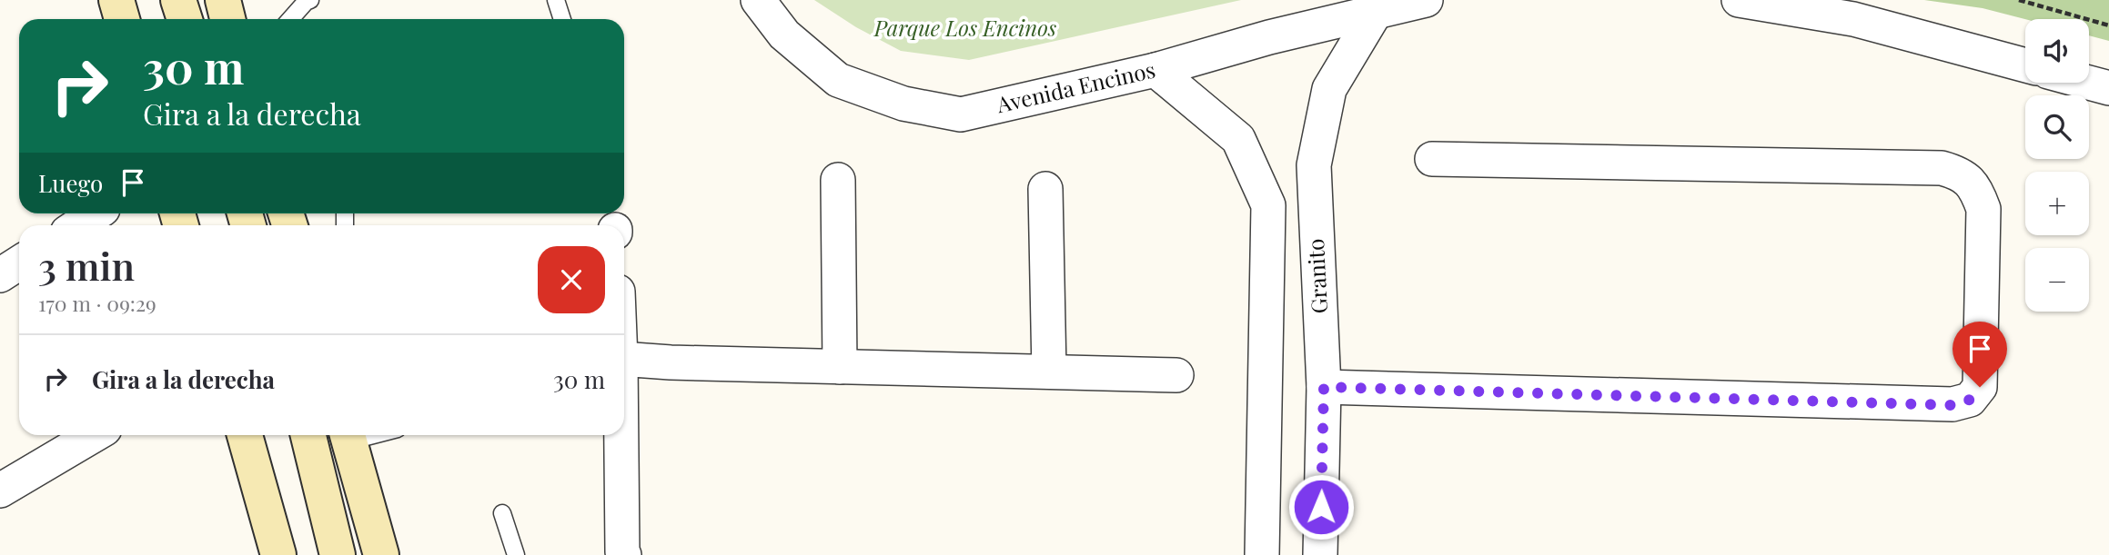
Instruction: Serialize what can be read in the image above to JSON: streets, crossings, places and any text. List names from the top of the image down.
{
  "streets": {
    "street": ["Avenida Encinos", "Granito"]
  },
  "crossings": [
    ["Avenida Encinos", "Granito"]
  ],
  "parks": ["Parque Los Encinos"],
  "page": {
    "map_buttons": ["+", "−"],
    "turn": ["30 m", "Gira a la derecha"],
    "then": "Luego",
    "heading": ["3 min", "170 m · 09:29"],
    "list": [
      {
        "name": "Gira a la derecha",
        "value": "30 m"
      }
    ]
  }
}
